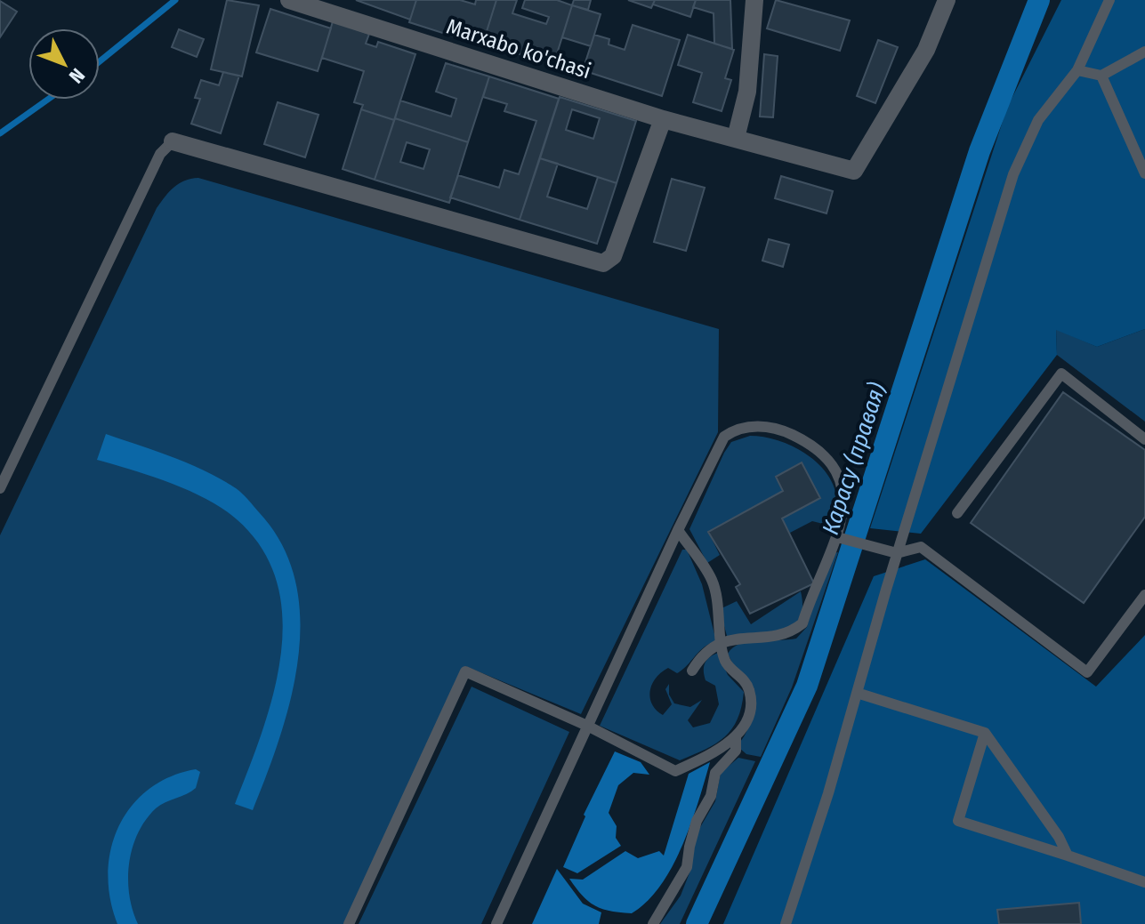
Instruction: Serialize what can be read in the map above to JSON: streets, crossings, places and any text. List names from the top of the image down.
{
  "streets": {
    "street": ["Marxabo ko'chasi"]
  },
  "water": ["Карасу (правая)"],
  "north": "bottom right"
}
